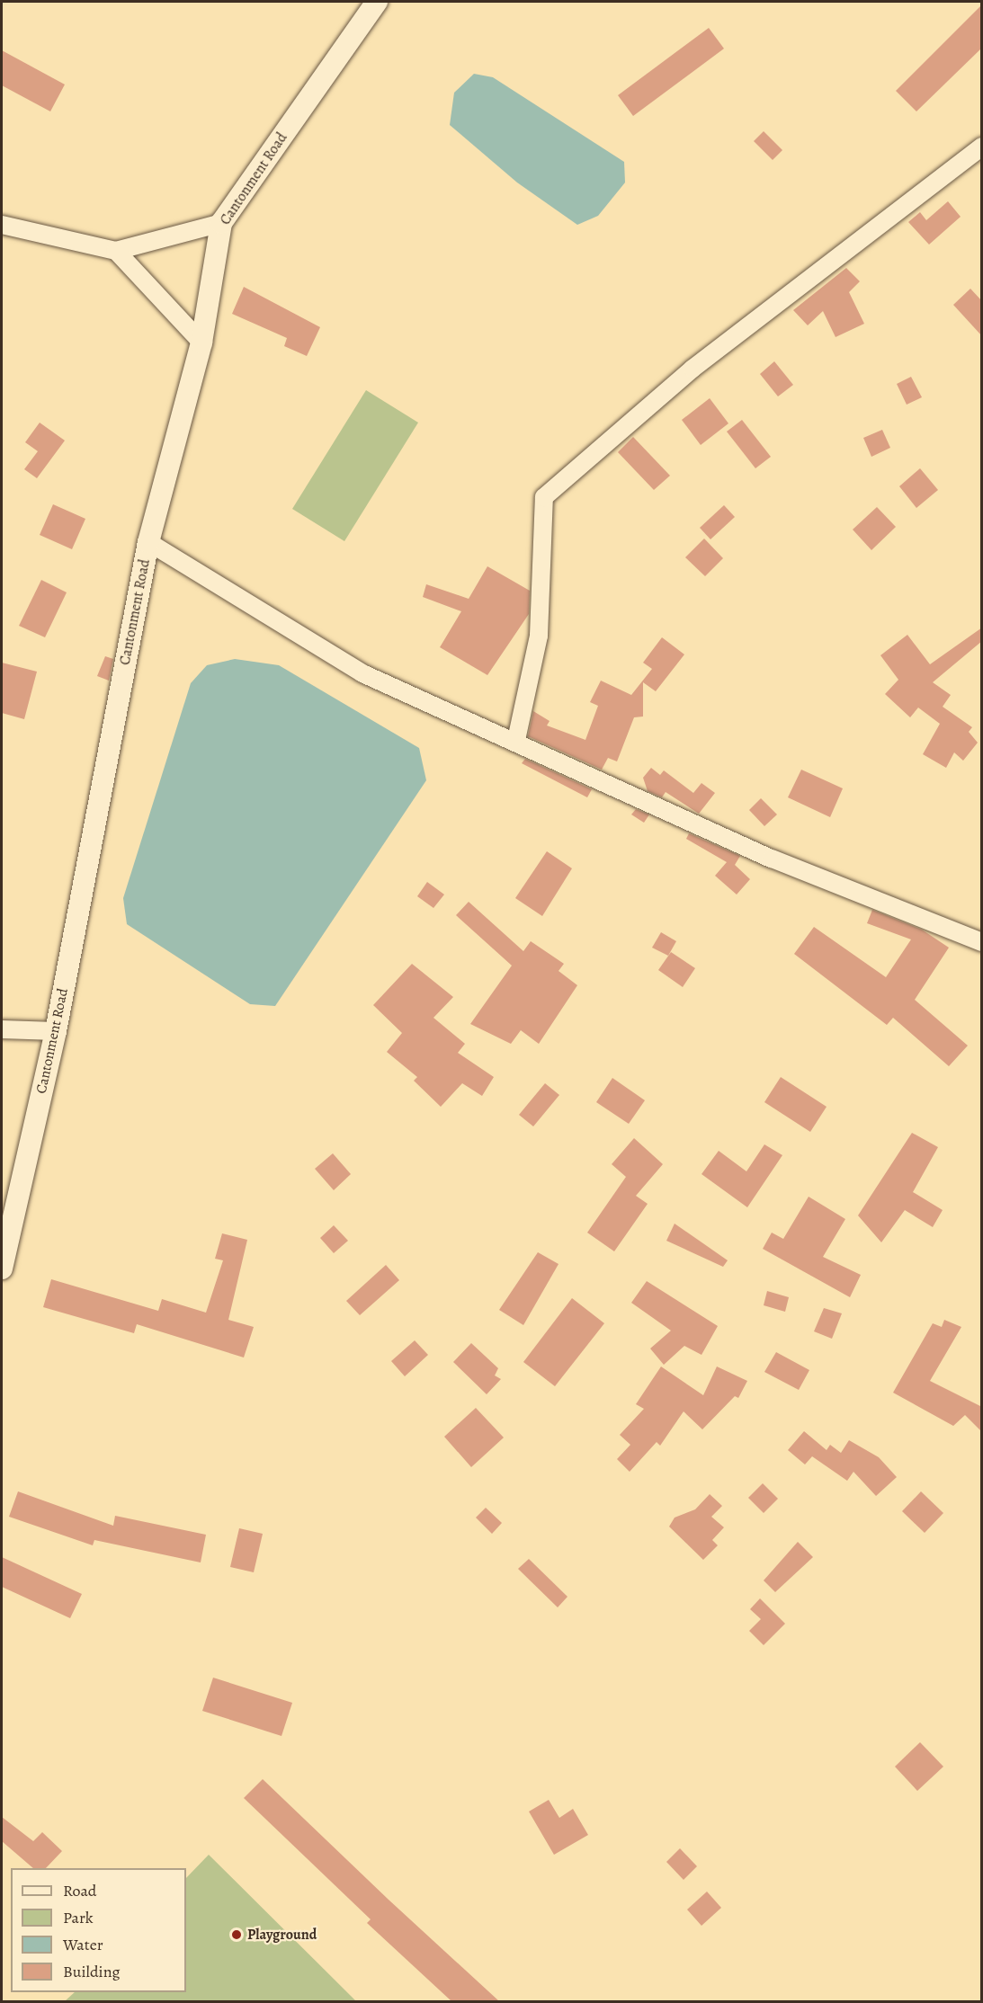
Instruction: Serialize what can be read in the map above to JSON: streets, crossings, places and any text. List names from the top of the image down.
{
  "streets": {
    "street": ["Cantonment Road"]
  },
  "places": ["Playground"],
  "legend": [
    "Road",
    "Park",
    "Water",
    "Building"
  ]
}
